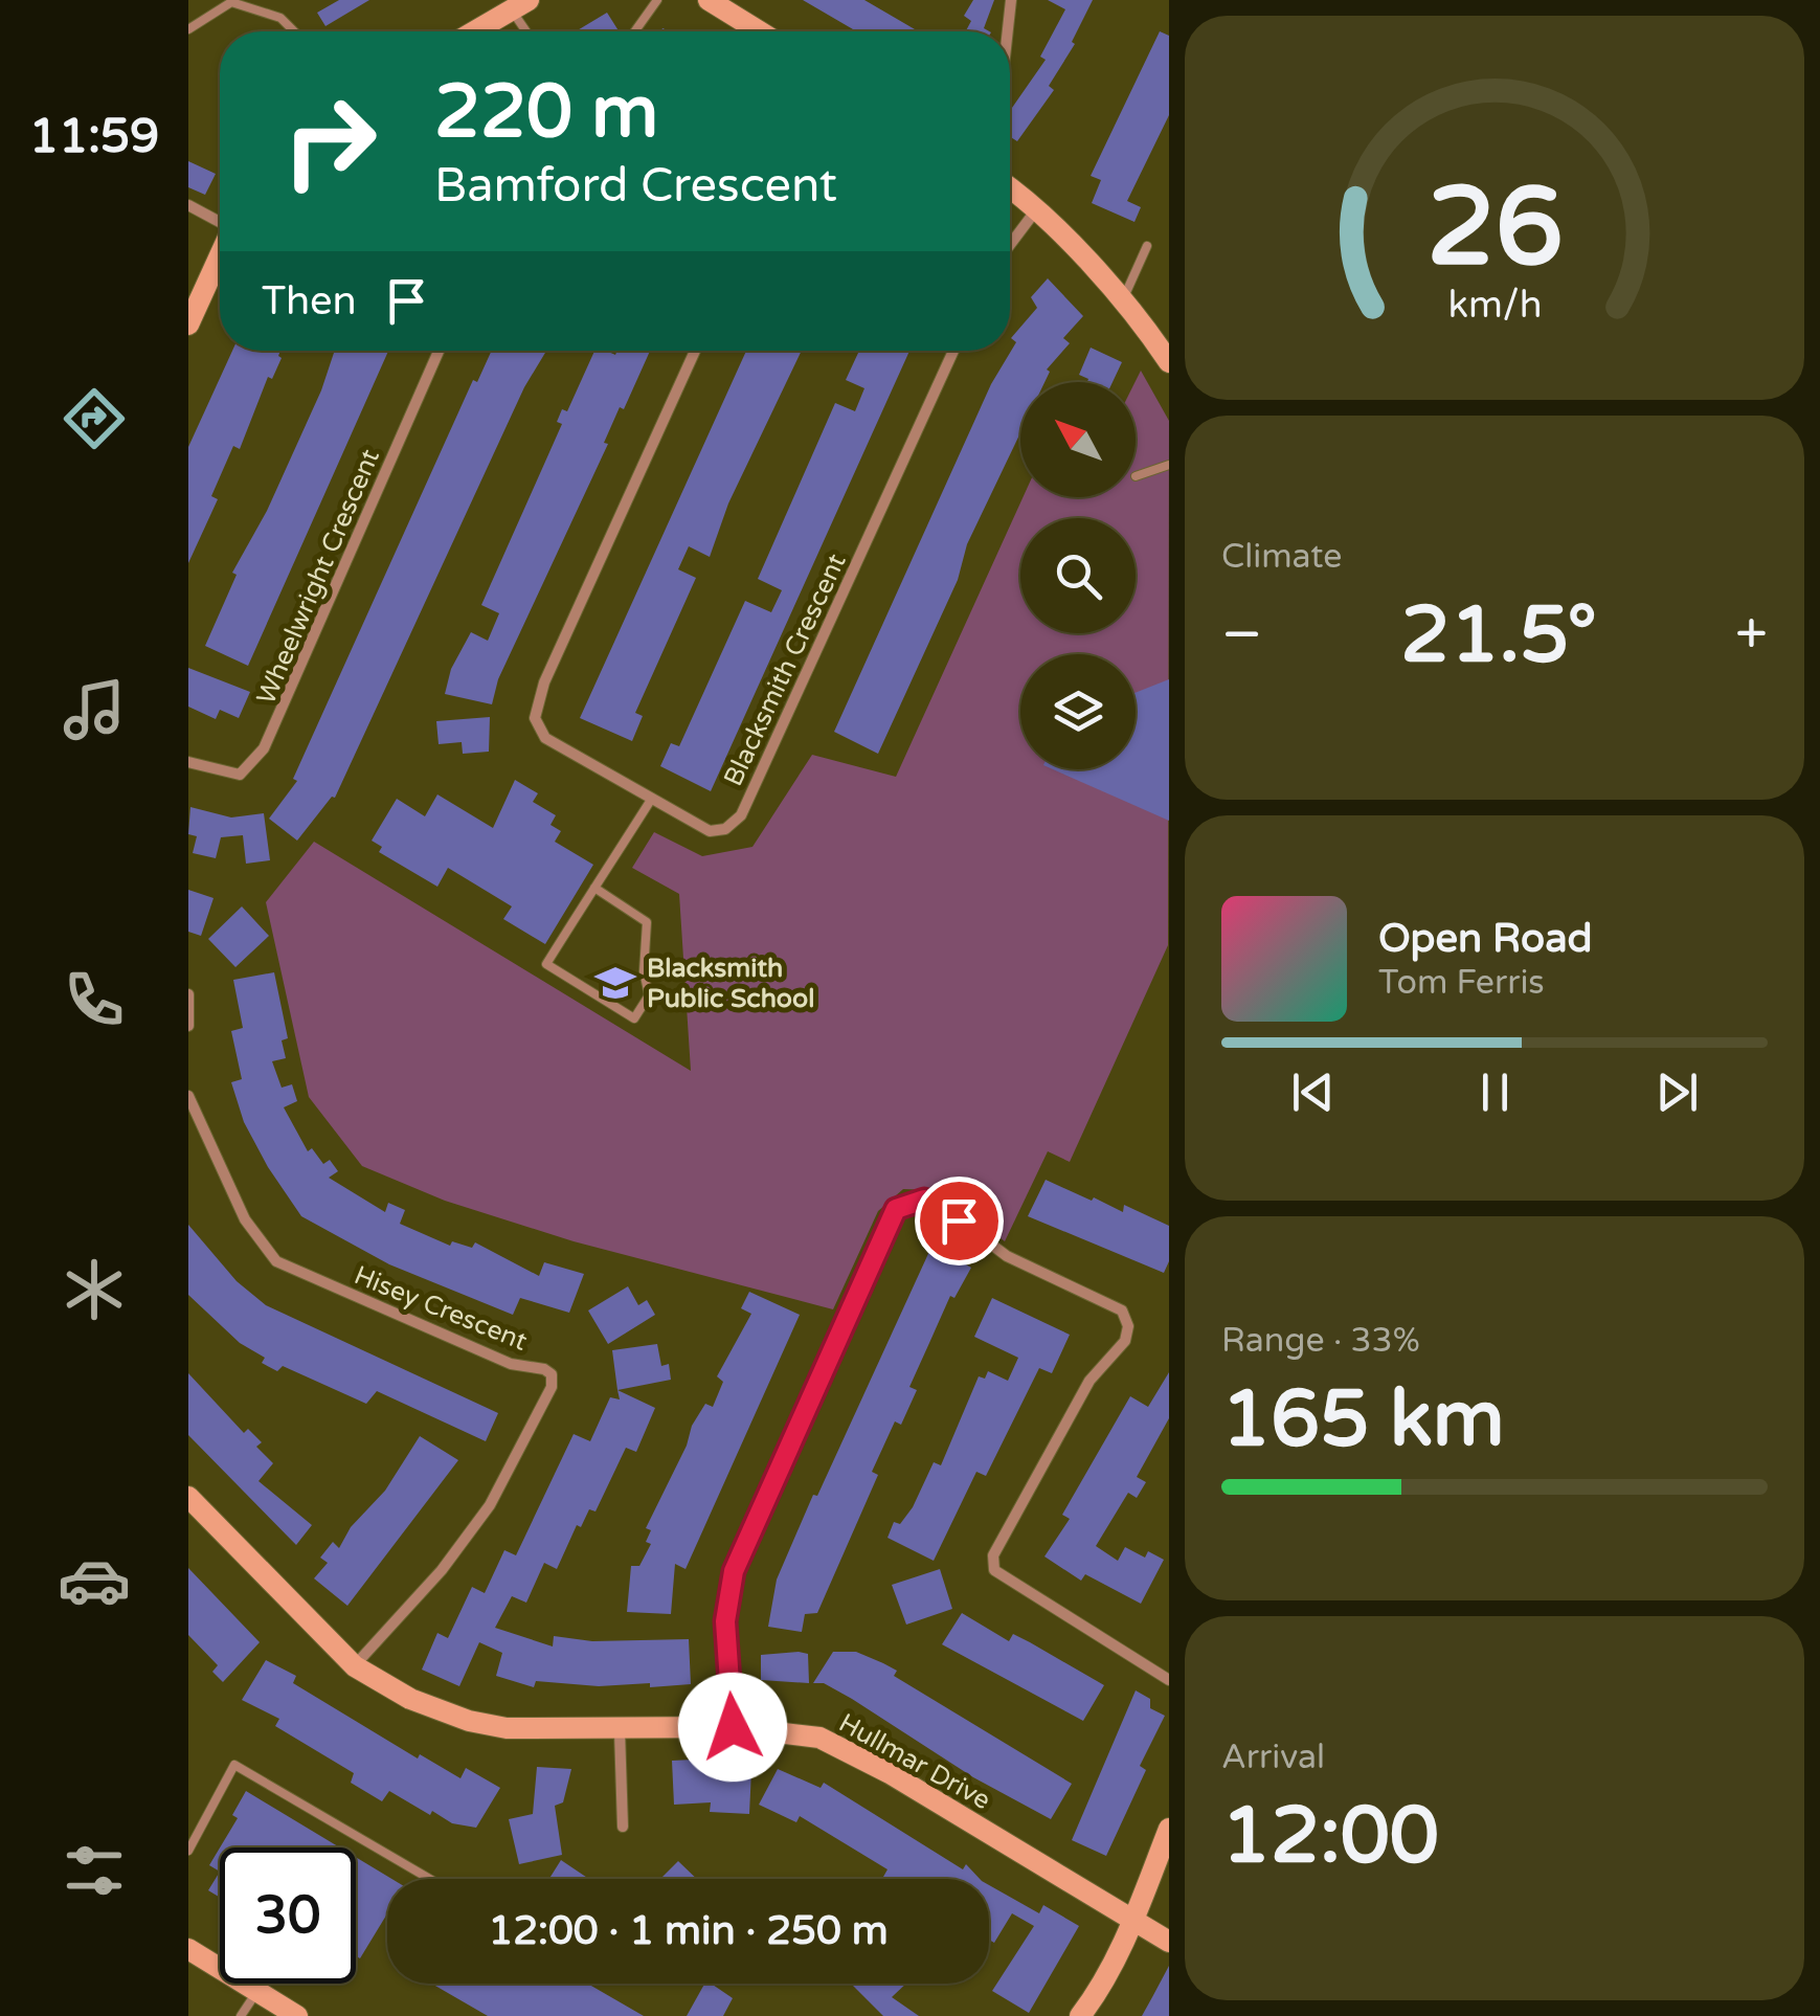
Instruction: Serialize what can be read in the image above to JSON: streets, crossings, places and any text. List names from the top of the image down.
{
  "streets": {
    "street": [
      "Wheelwright Crescent",
      "Blacksmith Crescent",
      "Hisey Crescent",
      "Hullmar Drive"
    ]
  },
  "crossings": [
    ["Hisey Crescent", "Hullmar Drive"]
  ],
  "places": {
    "school or university": ["Blacksmith Public School"]
  },
  "north": "top left",
  "page": {
    "tabs": "11:59",
    "turn": ["220 m", "Bamford Crescent"],
    "then": "Then",
    "tile": [
      "Climate",
      ["Range · 33%", "165 km"],
      ["Arrival", "12:00"]
    ],
    "heat": ["−", "21.5°", "+"],
    "song": ["Open Road", "Tom Ferris"],
    "limit": "30",
    "trip": "12:00 · 1 min · 250 m",
    "gauge": ["26", "km/h"]
  }
}
